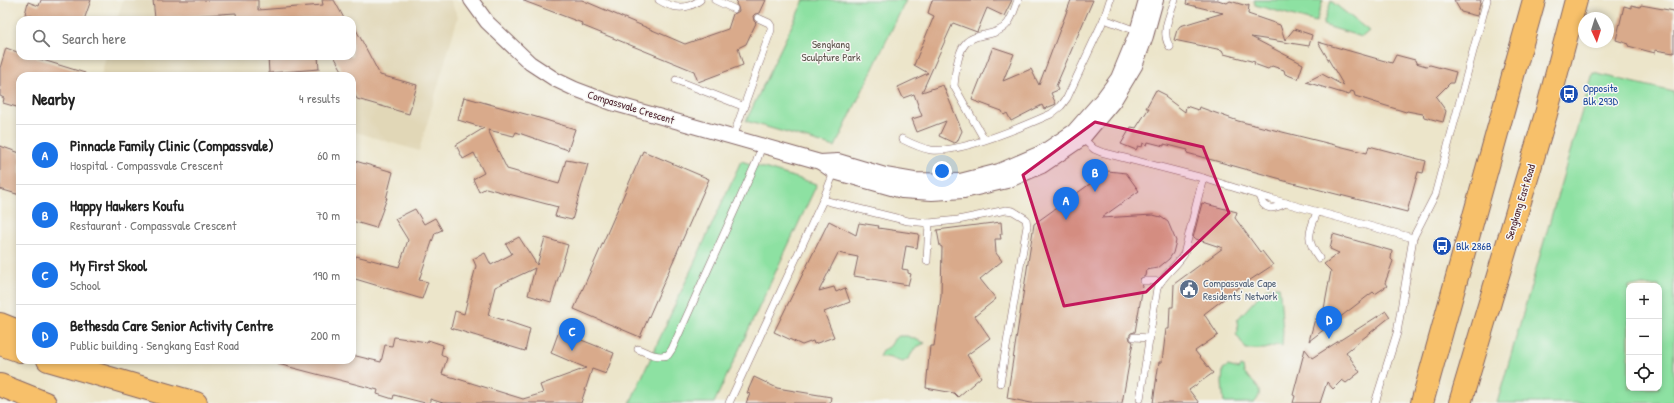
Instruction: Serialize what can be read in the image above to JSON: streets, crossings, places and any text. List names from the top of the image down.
{
  "streets": {
    "main road": ["Sengkang East Road"],
    "street": ["Compassvale Crescent"]
  },
  "parks": ["Sengkang Sculpture Park"],
  "places": {
    "bus stop": ["Opposite Blk 293D", "Blk 286B"],
    "public building": ["Compassvale Cape Residents' Network"]
  },
  "north": "bottom",
  "page": {
    "search": "Search here",
    "heading": ["Nearby", "4 results"],
    "list": [
      {
        "mark": "A",
        "name": "Pinnacle Family Clinic (Compassvale)",
        "note": "Hospital · Compassvale Crescent",
        "value": "60 m"
      },
      {
        "mark": "B",
        "name": "Happy Hawkers Koufu",
        "note": "Restaurant · Compassvale Crescent",
        "value": "70 m"
      },
      {
        "mark": "C",
        "name": "My First Skool",
        "note": "School",
        "value": "190 m"
      },
      {
        "mark": "D",
        "name": "Bethesda Care Senior Activity Centre",
        "note": "Public building · Sengkang East Road",
        "value": "200 m"
      }
    ],
    "pins": [
      "B",
      "A",
      "D",
      "C"
    ],
    "map_buttons": ["+", "−"]
  }
}
